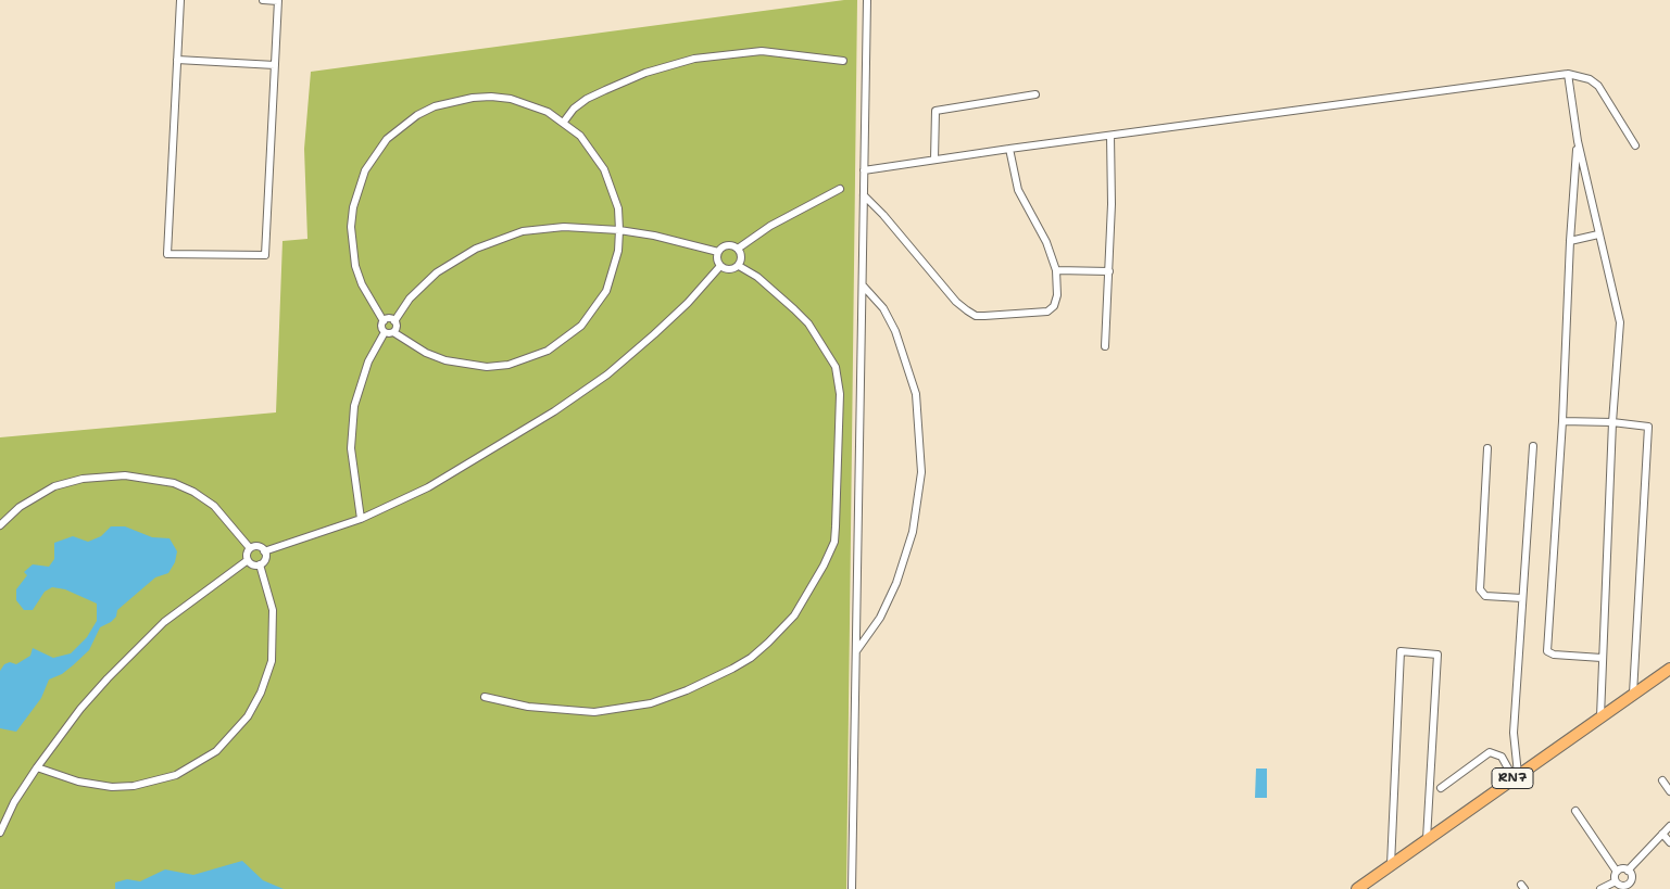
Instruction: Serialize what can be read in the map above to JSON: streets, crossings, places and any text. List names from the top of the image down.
{
  "streets": {
    "main road": ["RN7"]
  }
}
